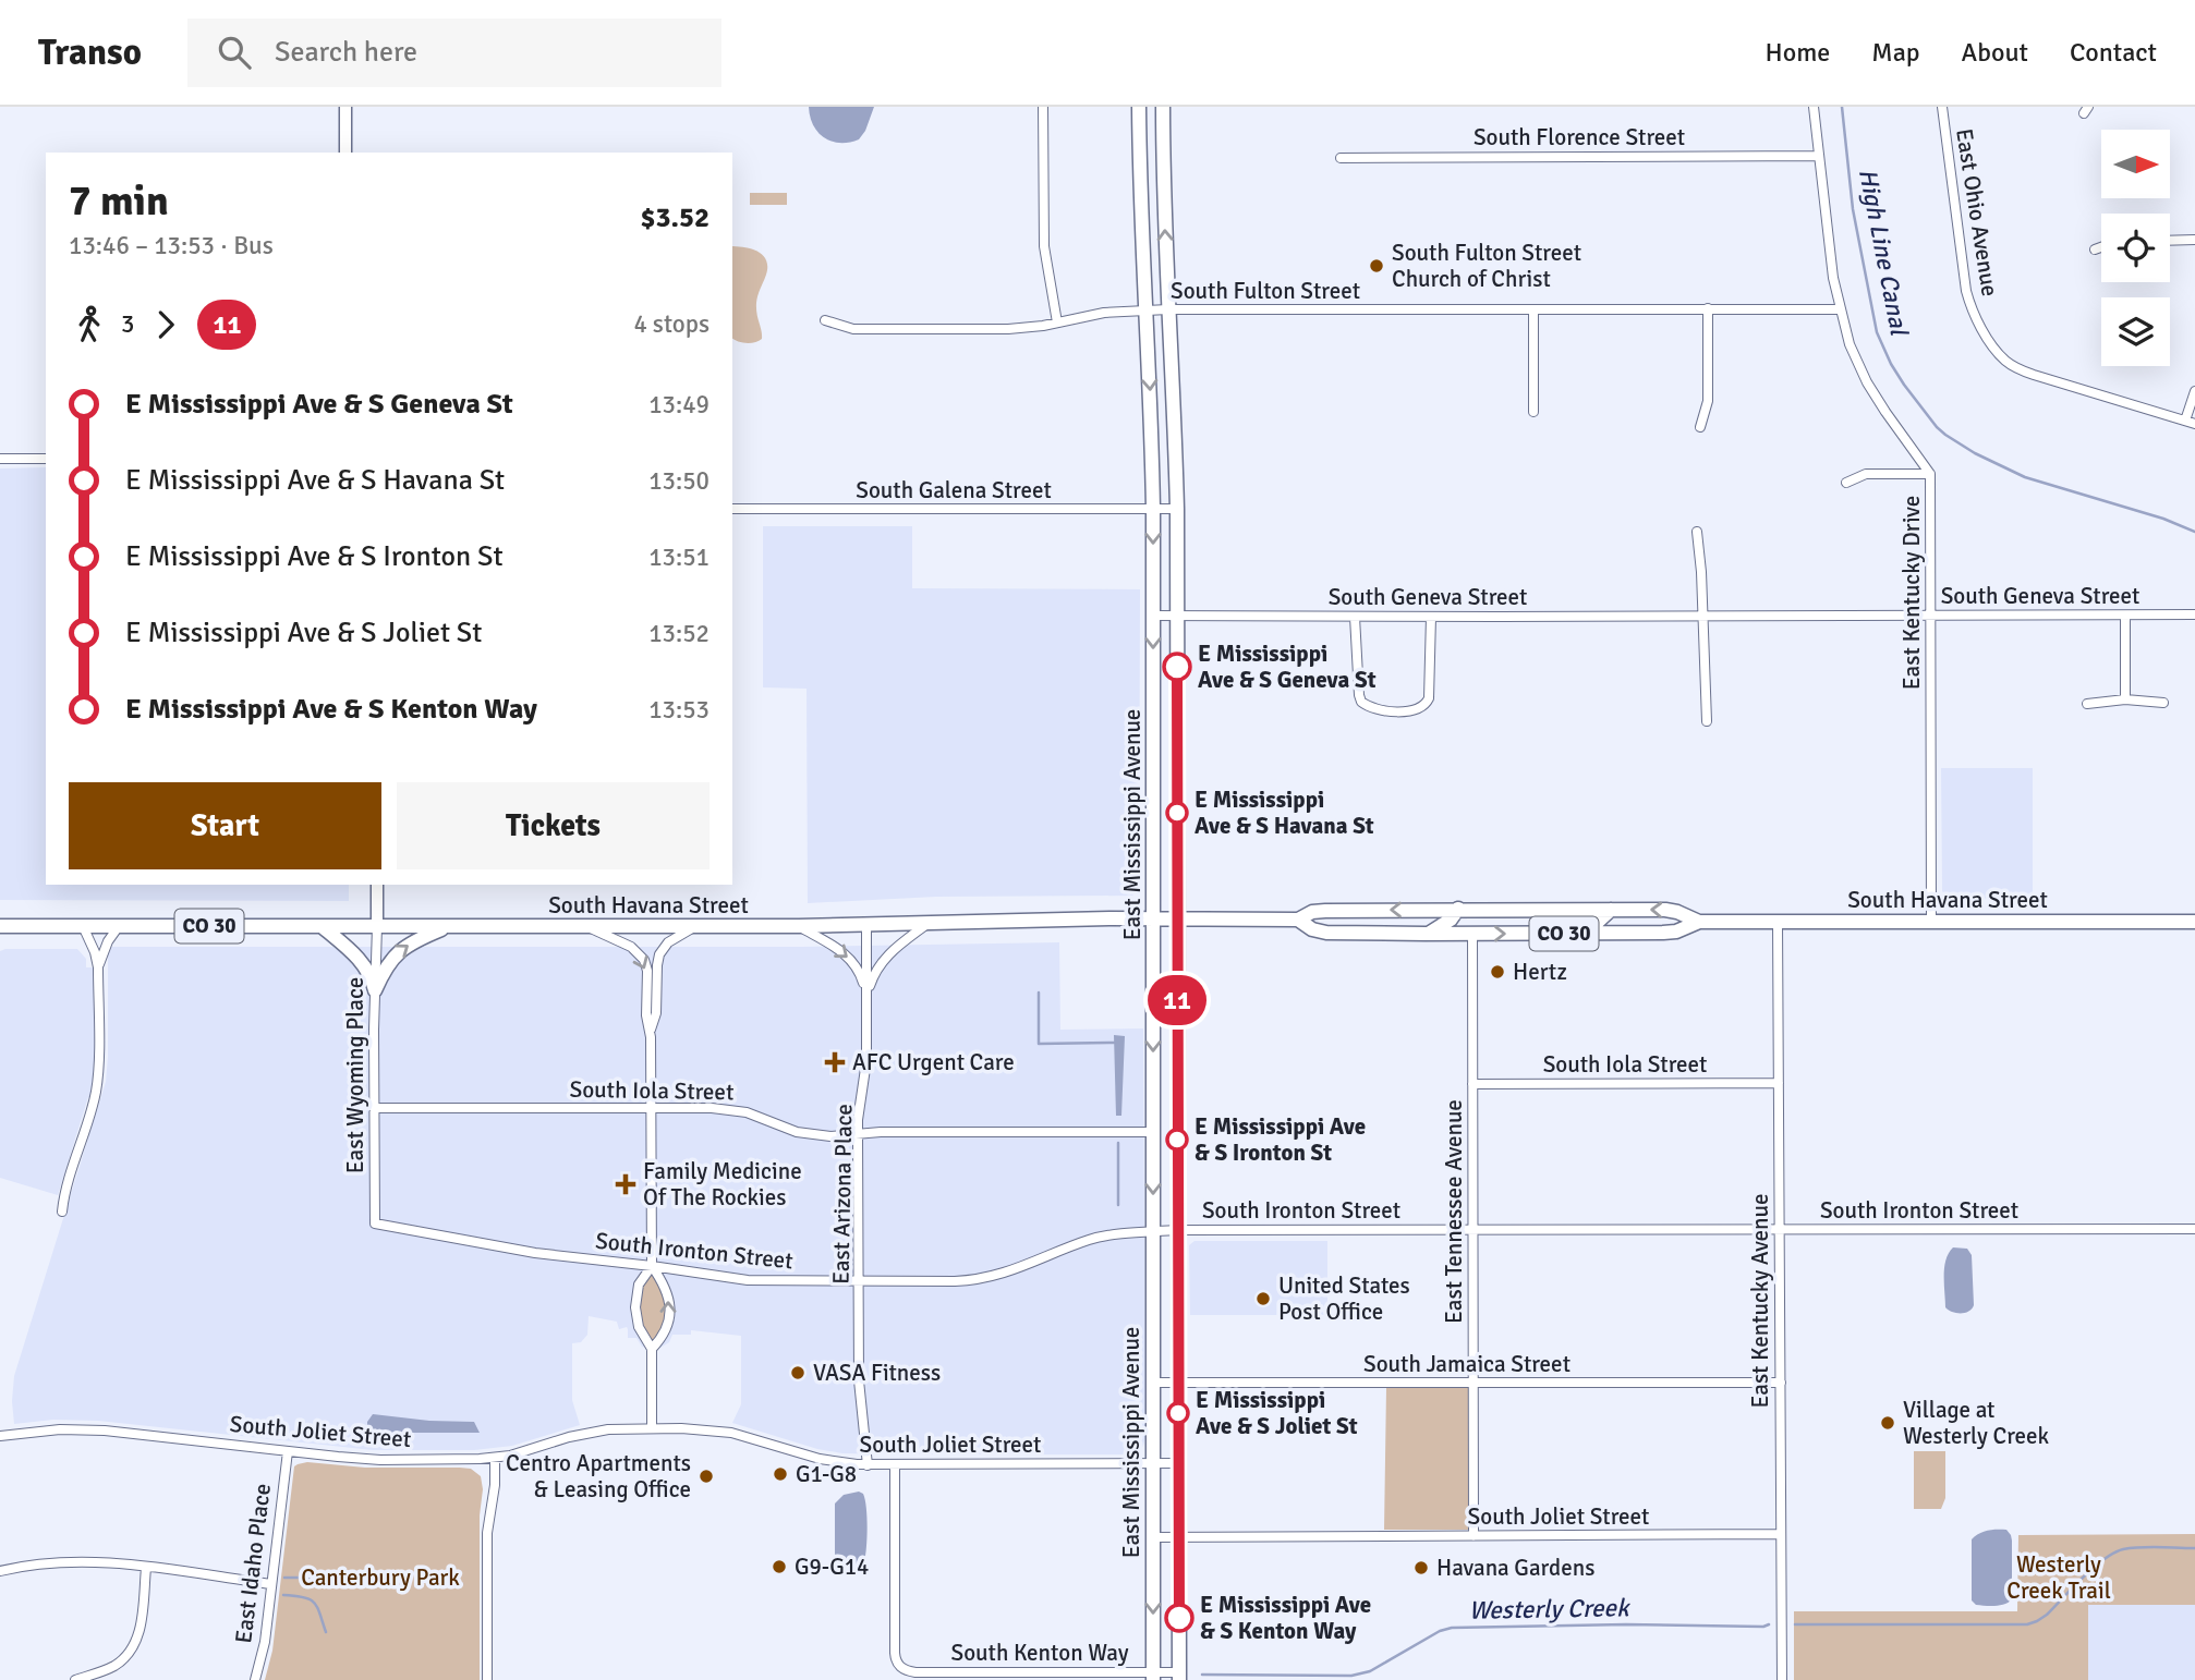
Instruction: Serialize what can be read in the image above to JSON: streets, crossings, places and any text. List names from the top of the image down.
{
  "streets": {
    "main road": ["East Mississippi Avenue", "South Havana Street", "CO 30"],
    "street": [
      "South Florence Street",
      "East Ohio Avenue",
      "South Fulton Street",
      "South Galena Street",
      "East Kentucky Drive",
      "South Geneva Street",
      "South Iola Street",
      "East Wyoming Place",
      "East Arizona Place",
      "South Ironton Street",
      "East Tennessee Avenue",
      "East Kentucky Avenue",
      "South Jamaica Street",
      "South Joliet Street",
      "East Idaho Place",
      "South Kenton Way"
    ]
  },
  "crossings": [
    ["South Florence Street", "East Kentucky Drive"],
    ["South Fulton Street", "East Kentucky Drive"],
    ["South Fulton Street", "East Mississippi Avenue"],
    ["South Galena Street", "East Mississippi Avenue"],
    ["East Kentucky Drive", "South Geneva Street"],
    ["East Kentucky Drive", "South Havana Street"],
    ["South Geneva Street", "East Mississippi Avenue"],
    ["East Mississippi Avenue", "South Havana Street"],
    ["East Mississippi Avenue", "South Iola Street"],
    ["East Mississippi Avenue", "South Ironton Street"],
    ["East Mississippi Avenue", "South Jamaica Street"],
    ["East Mississippi Avenue", "South Joliet Street"],
    ["East Mississippi Avenue", "South Kenton Way"],
    ["South Havana Street", "East Wyoming Place"],
    ["South Havana Street", "East Arizona Place"],
    ["South Havana Street", "East Tennessee Avenue"],
    ["South Havana Street", "East Kentucky Avenue"],
    ["South Iola Street", "East Wyoming Place"],
    ["South Iola Street", "East Arizona Place"],
    ["South Iola Street", "East Tennessee Avenue"],
    ["South Iola Street", "East Kentucky Avenue"],
    ["East Wyoming Place", "South Ironton Street"],
    ["East Arizona Place", "South Ironton Street"],
    ["East Arizona Place", "South Joliet Street"],
    ["South Ironton Street", "East Tennessee Avenue"],
    ["South Ironton Street", "East Kentucky Avenue"],
    ["East Tennessee Avenue", "South Jamaica Street"],
    ["East Tennessee Avenue", "South Joliet Street"],
    ["East Kentucky Avenue", "South Jamaica Street"],
    ["East Kentucky Avenue", "South Joliet Street"],
    ["South Joliet Street", "East Idaho Place"],
    ["South Joliet Street", "South Kenton Way"]
  ],
  "water": ["High Line Canal", "Westerly Creek"],
  "parks": ["Westerly Creek Trail", "Canterbury Park"],
  "places": {
    "other": [
      "South Fulton Street Church of Christ",
      "E Mississippi Ave & S Geneva St",
      "E Mississippi Ave & S Havana St",
      "Hertz",
      "E Mississippi Ave & S Ironton St",
      "United States Post Office",
      "VASA Fitness",
      "E Mississippi Ave & S Joliet St",
      "Village at Westerly Creek",
      "G1-G8",
      "Centro Apartments & Leasing Office",
      "G9-G14",
      "Havana Gardens",
      "E Mississippi Ave & S Kenton Way"
    ],
    "health": ["AFC Urgent Care", "Family Medicine Of The Rockies"]
  },
  "lines": ["bus line 11"],
  "north": "right",
  "page": {
    "header": "Transo",
    "search": "Search here",
    "nav": [
      "Home",
      "Map",
      "About",
      "Contact"
    ],
    "on_map": "11",
    "heading": ["7 min", "13:46 – 13:53 · Bus", "$3.52"],
    "legs": ["3", "11", "4 stops"],
    "list": [
      {
        "name": "E Mississippi Ave & S Geneva St",
        "value": "13:49"
      },
      {
        "name": "E Mississippi Ave & S Havana St",
        "value": "13:50"
      },
      {
        "name": "E Mississippi Ave & S Ironton St",
        "value": "13:51"
      },
      {
        "name": "E Mississippi Ave & S Joliet St",
        "value": "13:52"
      },
      {
        "name": "E Mississippi Ave & S Kenton Way",
        "value": "13:53"
      }
    ],
    "buttons": ["Start", "Tickets"]
  }
}
